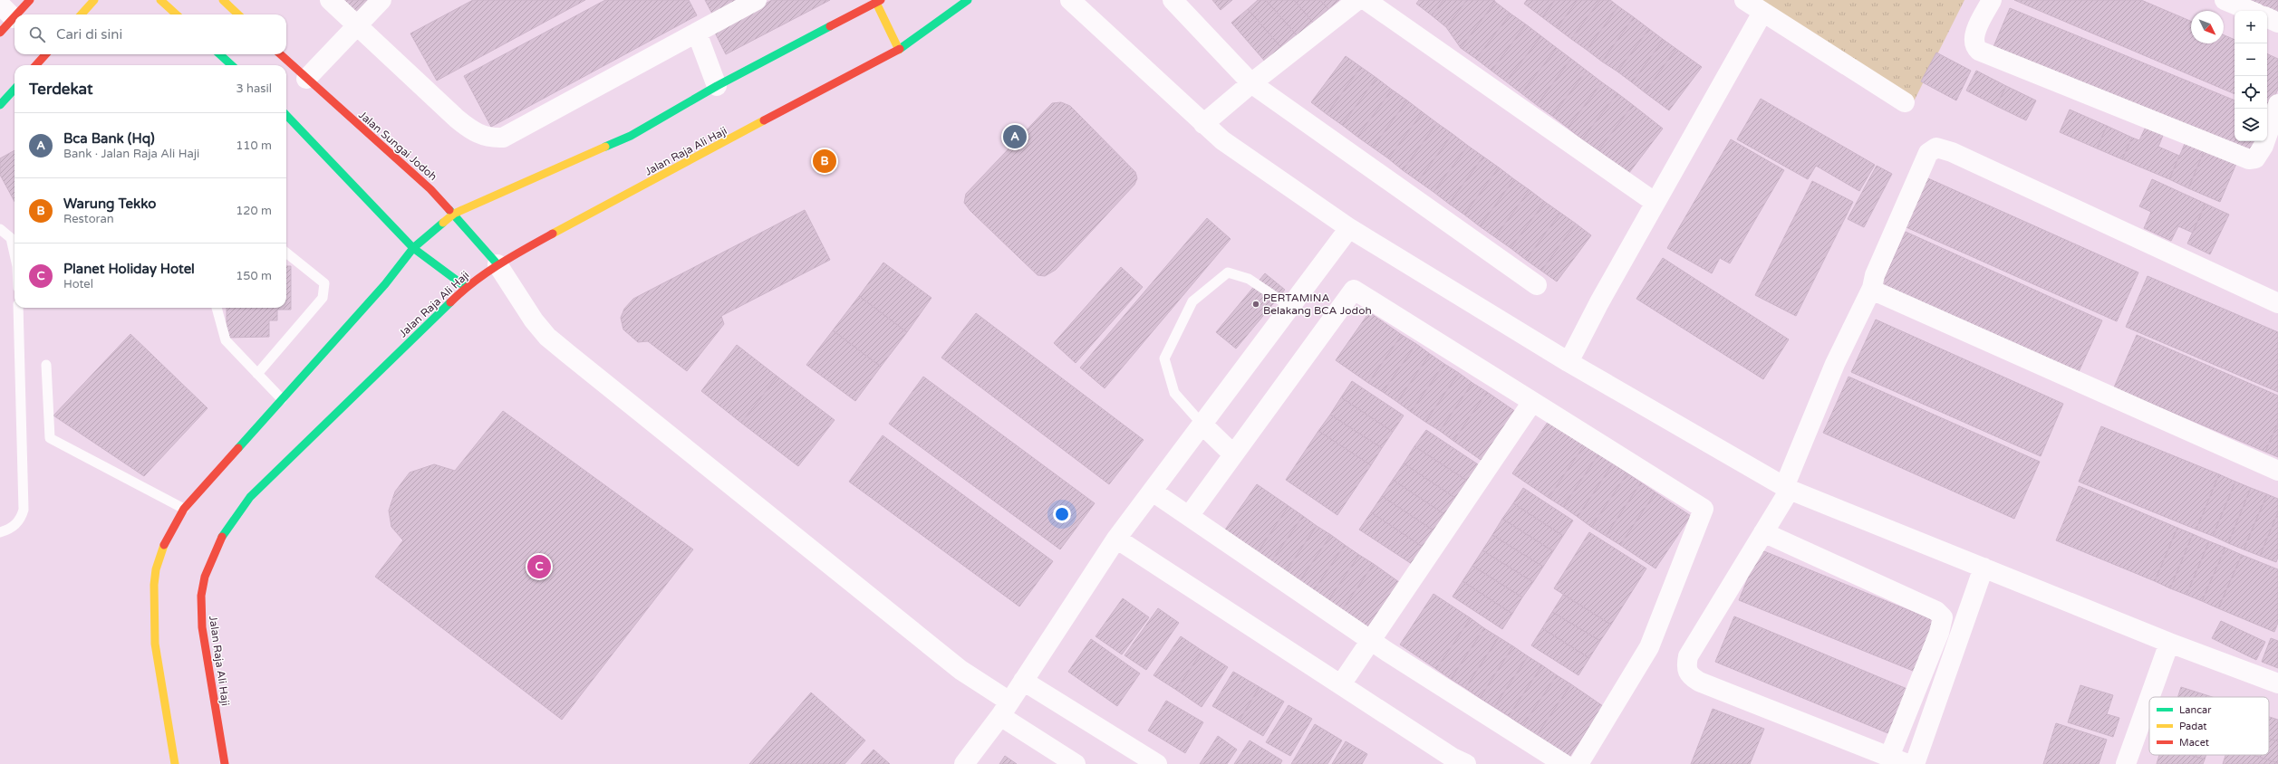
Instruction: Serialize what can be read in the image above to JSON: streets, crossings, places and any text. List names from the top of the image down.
{
  "streets": {
    "main road": ["Jalan Sungai Jodoh", "Jalan Raja Ali Haji"]
  },
  "crossings": [
    ["Jalan Sungai Jodoh", "Jalan Raja Ali Haji"]
  ],
  "places": ["PERTAMINA Belakang BCA Jodoh"],
  "legend": ["Lancar", "Padat", "Macet"],
  "north": "bottom right",
  "page": {
    "map_buttons": ["+", "−"],
    "search": "Cari di sini",
    "heading": ["Terdekat", "3 hasil"],
    "list": [
      {
        "mark": "A",
        "name": "Bca Bank (Hq)",
        "note": "Bank · Jalan Raja Ali Haji",
        "value": "110 m"
      },
      {
        "mark": "B",
        "name": "Warung Tekko",
        "note": "Restoran",
        "value": "120 m"
      },
      {
        "mark": "C",
        "name": "Planet Holiday Hotel",
        "note": "Hotel",
        "value": "150 m"
      }
    ],
    "pins": ["A", "B", "C"]
  }
}
